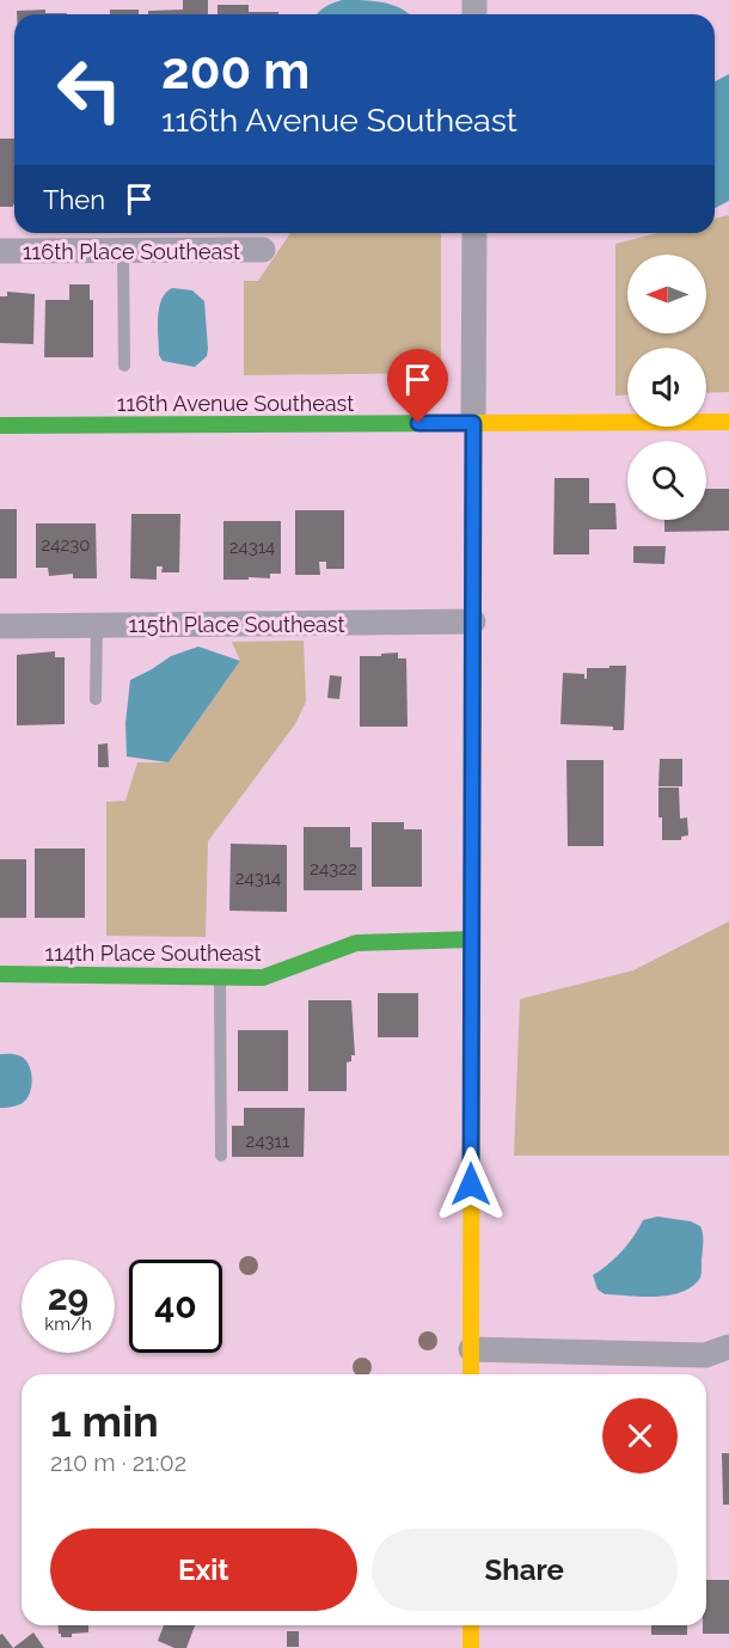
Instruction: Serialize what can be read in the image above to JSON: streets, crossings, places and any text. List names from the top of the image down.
{
  "streets": {
    "street": [
      "116th Place Southeast",
      "116th Avenue Southeast",
      "115th Place Southeast",
      "114th Place Southeast"
    ]
  },
  "house_numbers": [
    "24230",
    "24314",
    "24322",
    "24314",
    "24311"
  ],
  "north": "left",
  "page": {
    "turn": ["200 m", "116th Avenue Southeast"],
    "then": "Then",
    "speed": "29 km/h",
    "limit": "40",
    "heading": ["1 min", "210 m · 21:02"],
    "buttons": ["Exit", "Share"]
  }
}
